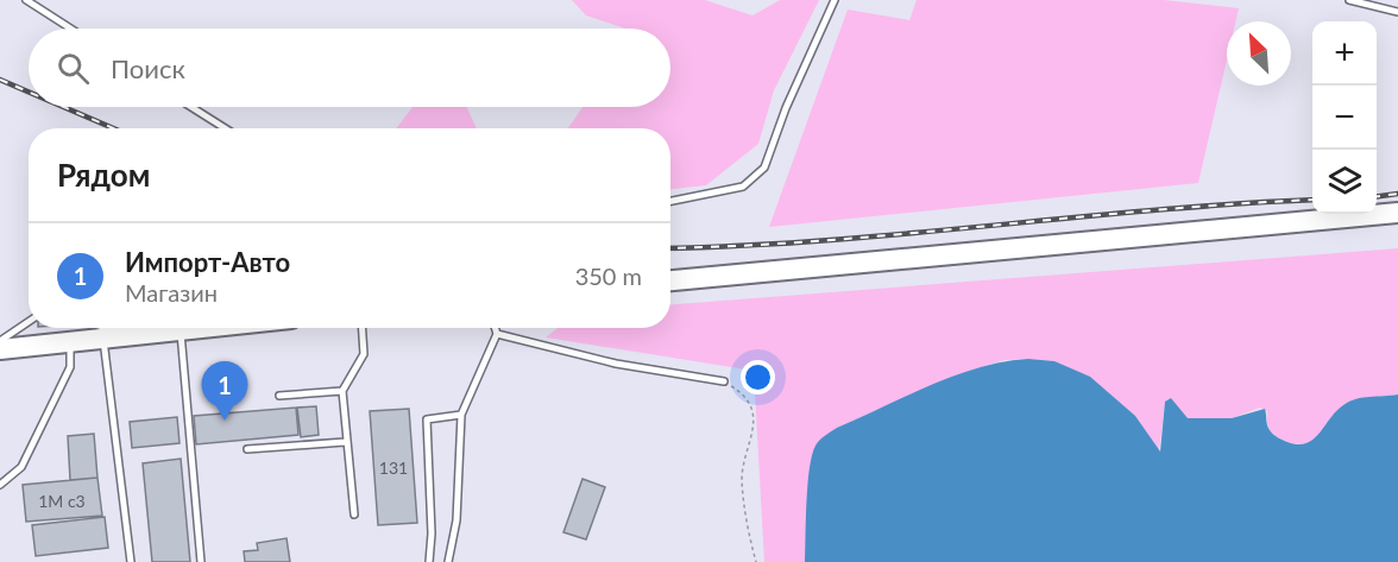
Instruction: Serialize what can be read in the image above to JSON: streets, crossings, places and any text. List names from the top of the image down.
{
  "house_numbers": ["131", "1М с3"],
  "north": "top left",
  "page": {
    "map_buttons": ["+", "−"],
    "search": "Поиск",
    "heading": "Рядом",
    "list": [
      {
        "mark": "1",
        "name": "Импорт-Авто",
        "note": "Магазин",
        "value": "350 m"
      }
    ],
    "pins": "1"
  }
}
